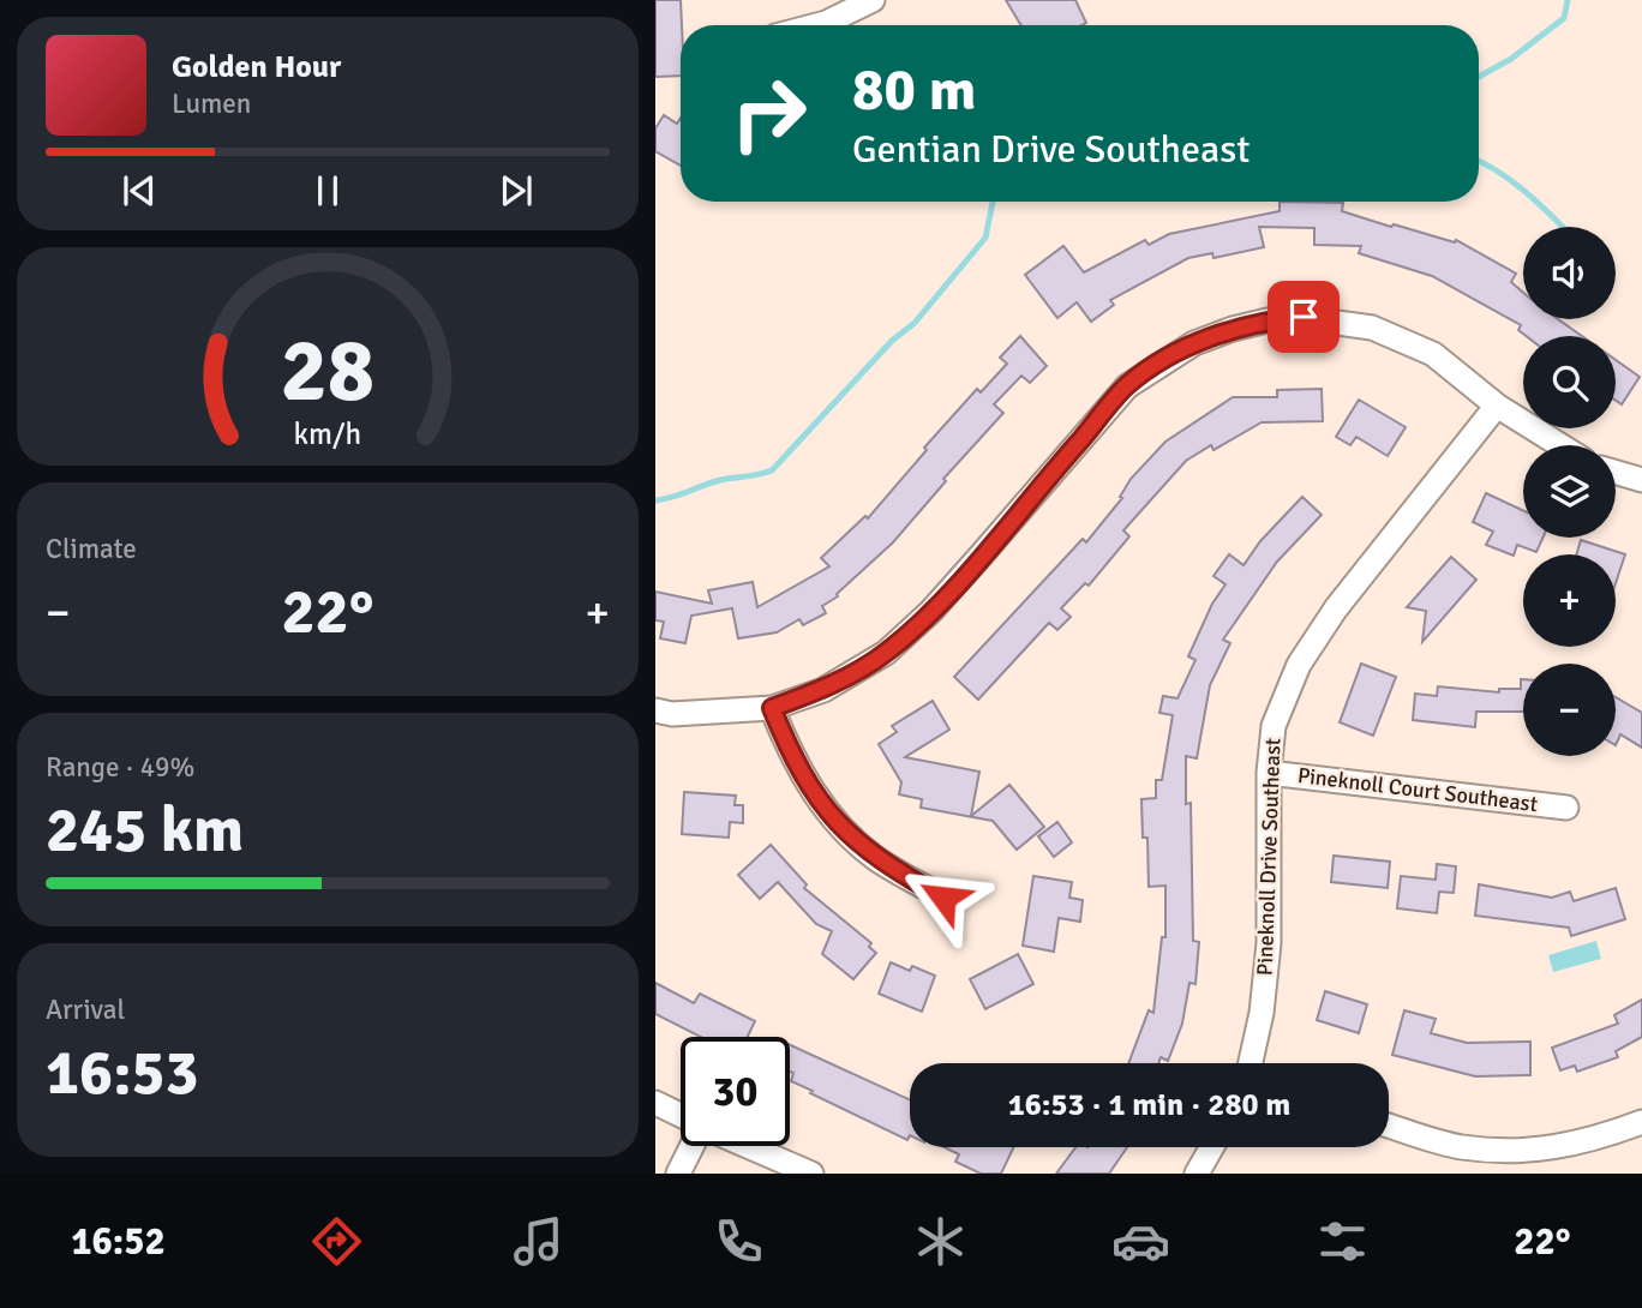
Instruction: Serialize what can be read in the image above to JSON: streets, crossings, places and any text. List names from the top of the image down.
{
  "streets": {
    "street": ["Pineknoll Court Southeast", "Pineknoll Drive Southeast"]
  },
  "crossings": [
    ["Pineknoll Court Southeast", "Pineknoll Drive Southeast"]
  ],
  "page": {
    "turn": ["80 m", "Gentian Drive Southeast"],
    "song": ["Golden Hour", "Lumen"],
    "map_buttons": ["+", "−"],
    "tile": [
      "Climate",
      ["Range · 49%", "245 km"],
      ["Arrival", "16:53"]
    ],
    "heat": ["−", "22°", "+"],
    "limit": "30",
    "trip": "16:53 · 1 min · 280 m",
    "tabs": ["16:52", "22°"],
    "gauge": ["28", "km/h"]
  }
}
